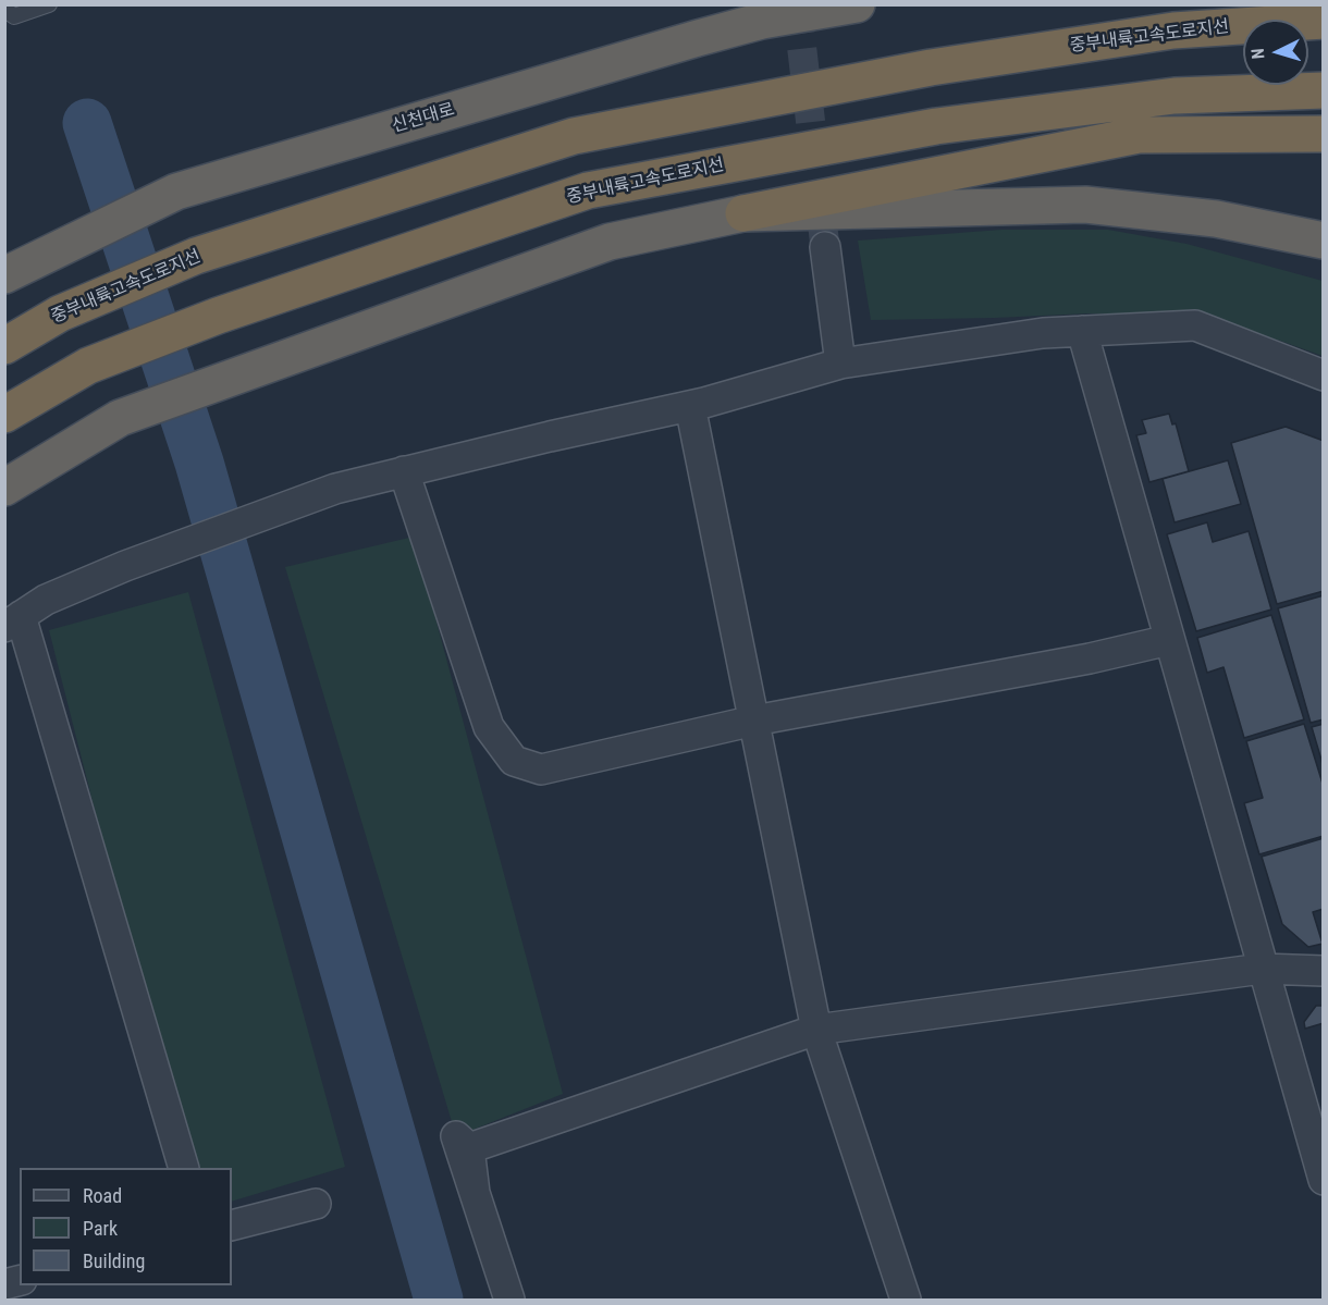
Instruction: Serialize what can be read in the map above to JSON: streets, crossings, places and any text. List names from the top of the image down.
{
  "streets": {
    "highway": ["중부내륙고속도로지선", "신천대로"]
  },
  "legend": ["Road", "Park", "Building"],
  "north": "left"
}
